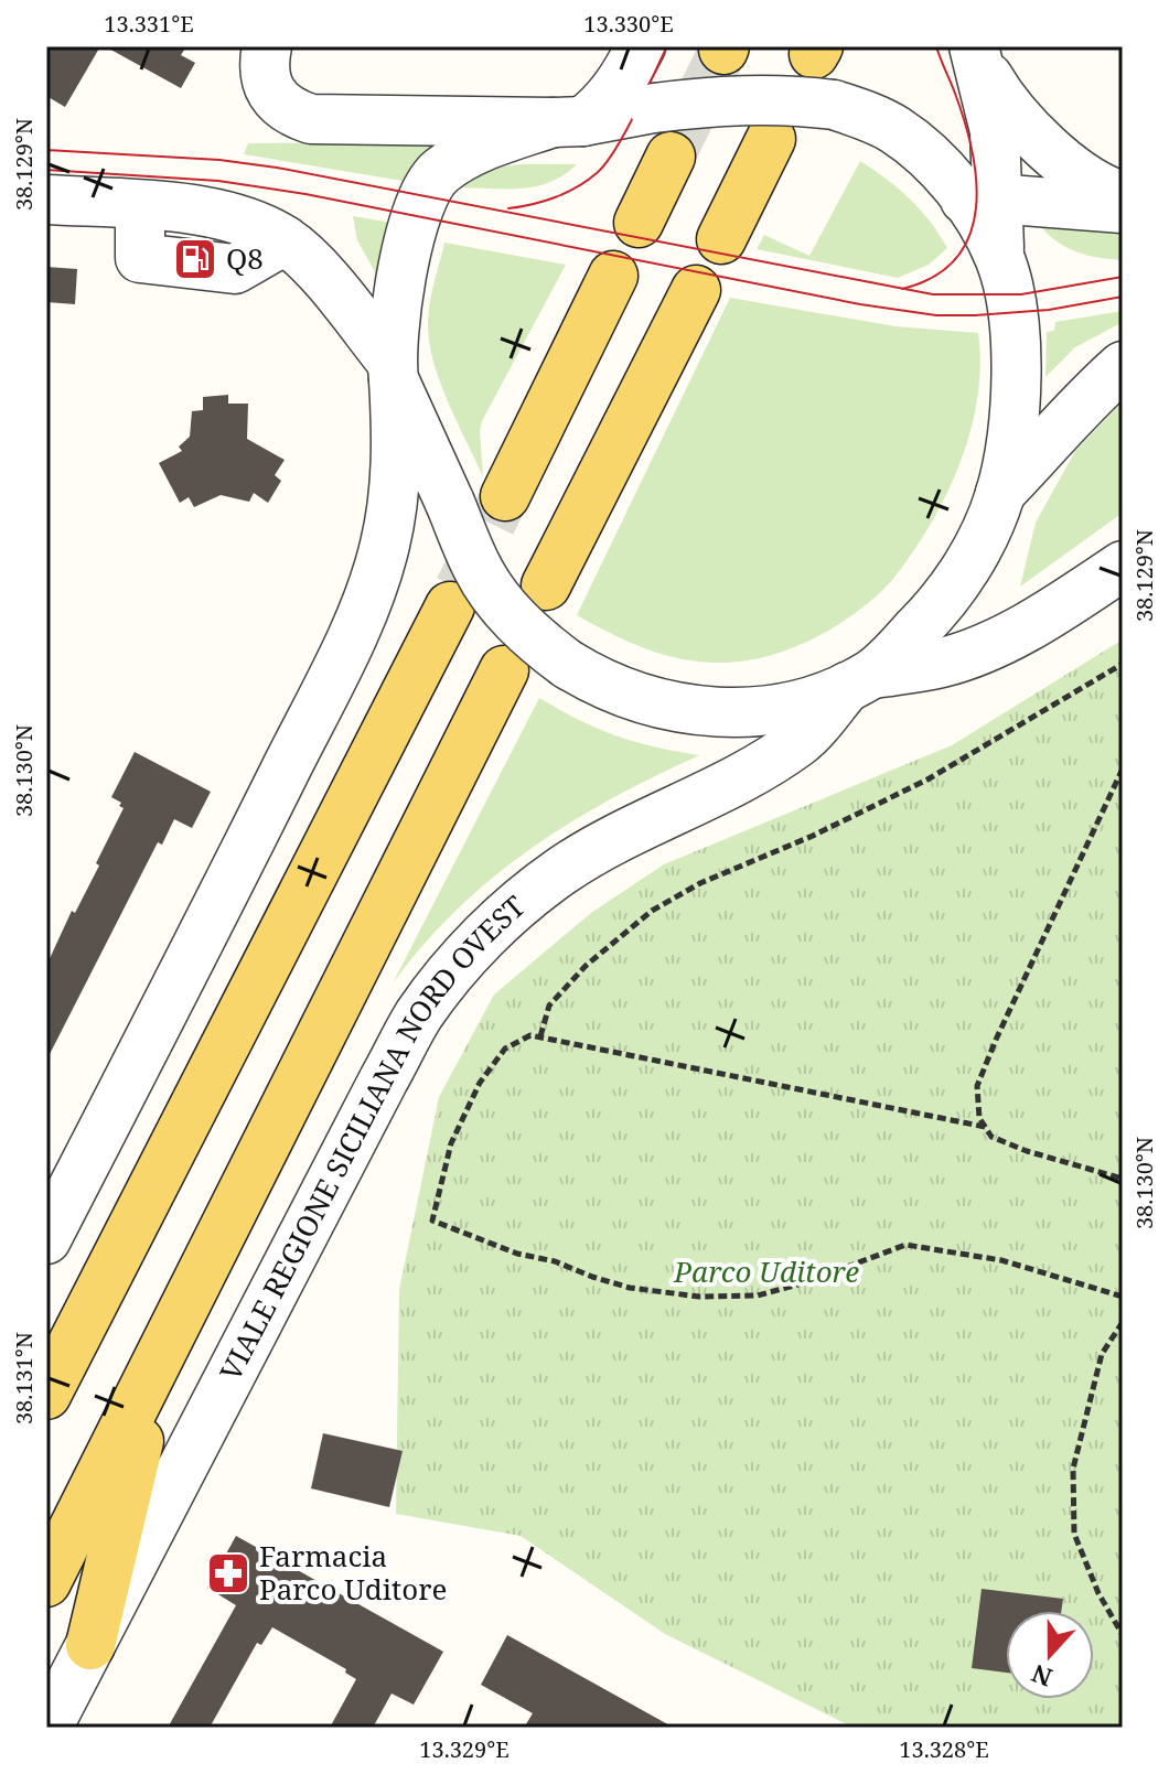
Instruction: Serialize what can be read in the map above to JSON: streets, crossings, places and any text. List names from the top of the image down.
{
  "streets": {
    "street": ["VIALE REGIONE SICILIANA NORD OVEST"]
  },
  "parks": ["Parco Uditore"],
  "places": {
    "fuel station": ["Q8"],
    "pharmacy": ["Farmacia Parco Uditore"]
  },
  "north": "bottom",
  "coordinates": [
    "13.331°E",
    "13.330°E",
    "38.129°N",
    "38.130°N",
    "38.131°N",
    "13.329°E",
    "13.328°E"
  ]
}
